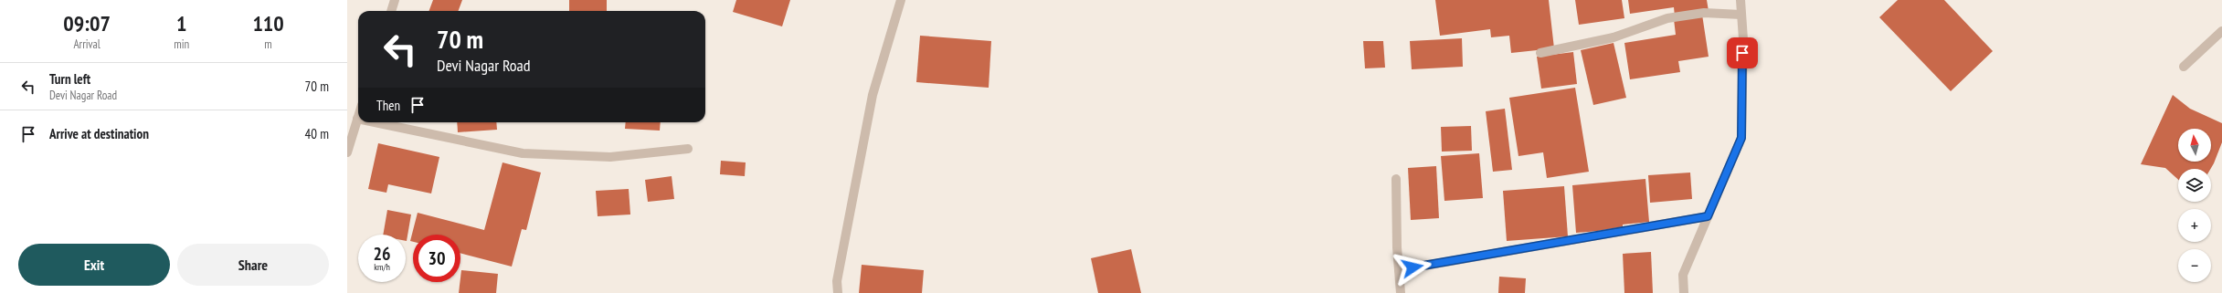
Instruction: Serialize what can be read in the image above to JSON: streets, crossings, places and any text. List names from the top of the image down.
{
  "north": "top",
  "page": {
    "eta": [
      "09:07",
      "Arrival",
      "1",
      "min",
      "110",
      "m"
    ],
    "turn": ["70 m", "Devi Nagar Road"],
    "list": [
      {
        "name": "Turn left",
        "note": "Devi Nagar Road",
        "value": "70 m"
      },
      {
        "name": "Arrive at destination",
        "value": "40 m"
      }
    ],
    "then": "Then",
    "map_buttons": ["+", "−"],
    "speed": "26 km/h",
    "limit": "30",
    "buttons": ["Exit", "Share"]
  }
}
